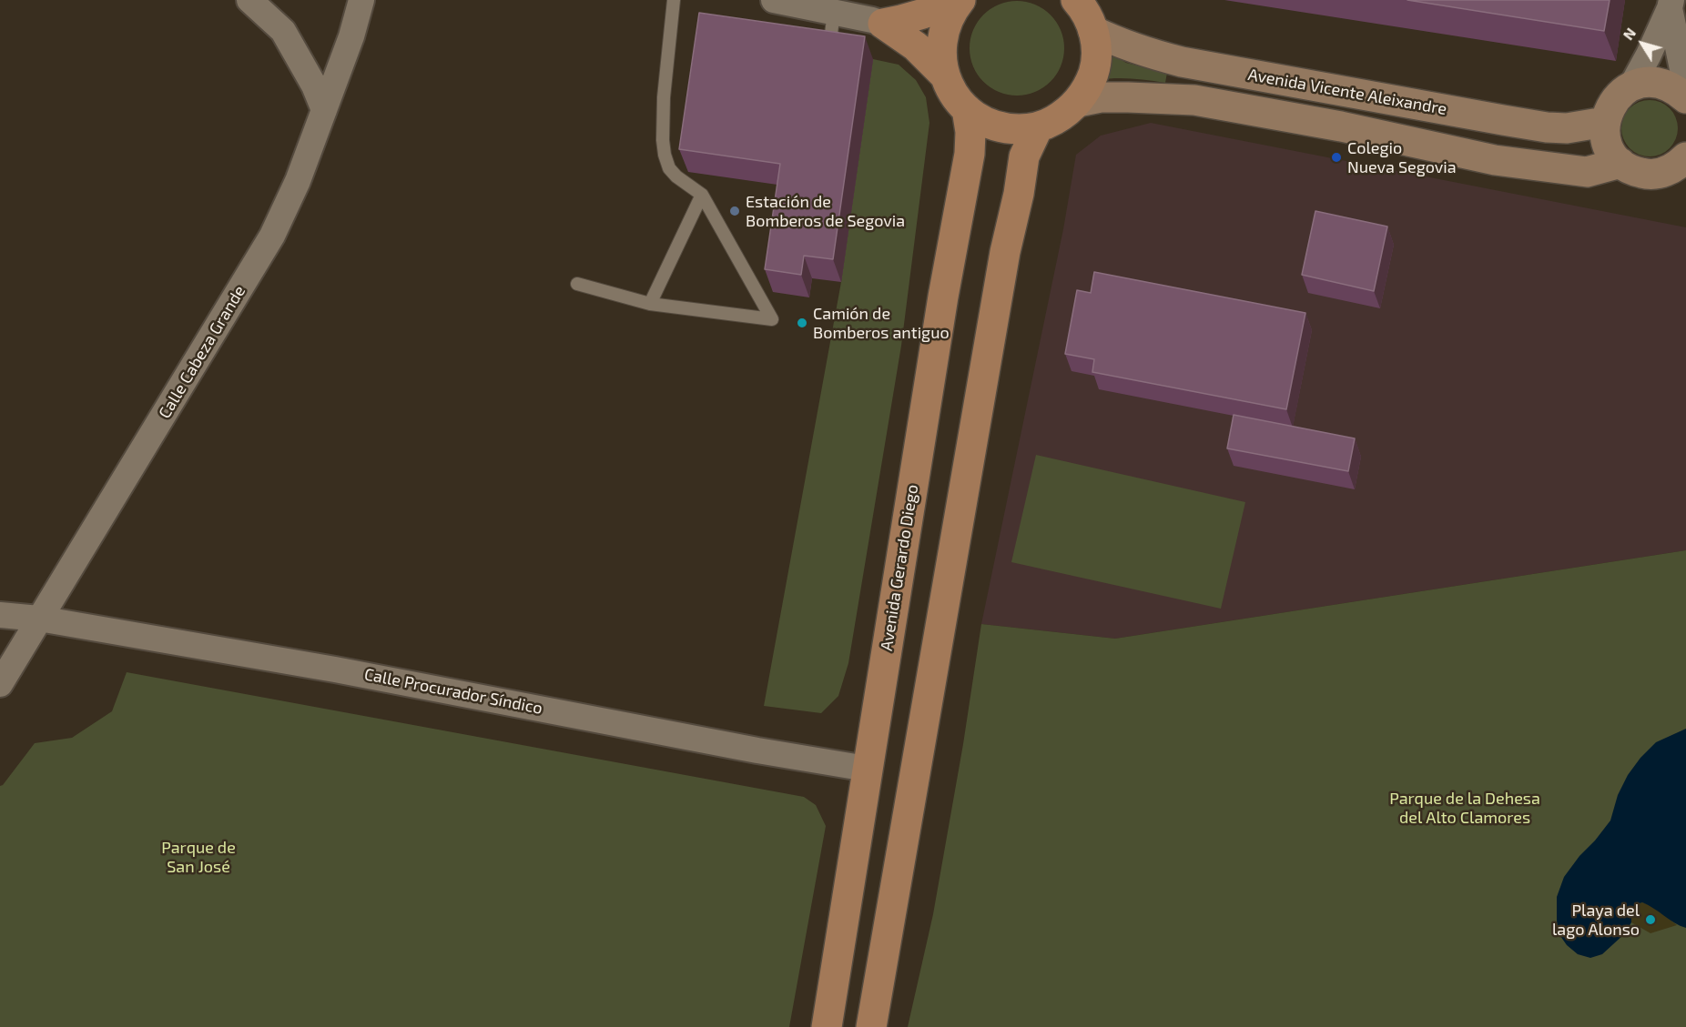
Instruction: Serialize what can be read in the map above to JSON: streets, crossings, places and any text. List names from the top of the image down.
{
  "streets": {
    "main road": ["Avenida Gerardo Diego"],
    "street": ["Avenida Vicente Aleixandre", "Calle Cabeza Grande", "Calle Procurador Síndico"]
  },
  "crossings": [
    ["Calle Cabeza Grande", "Calle Procurador Síndico"],
    ["Avenida Gerardo Diego", "Calle Procurador Síndico"]
  ],
  "parks": ["Parque de la Dehesa del Alto Clamores", "Parque de San José"],
  "places": [
    "Colegio Nueva Segovia",
    "Estación de Bomberos de Segovia",
    "Camión de Bomberos antiguo",
    "Playa del lago Alonso"
  ],
  "north": "top left"
}
